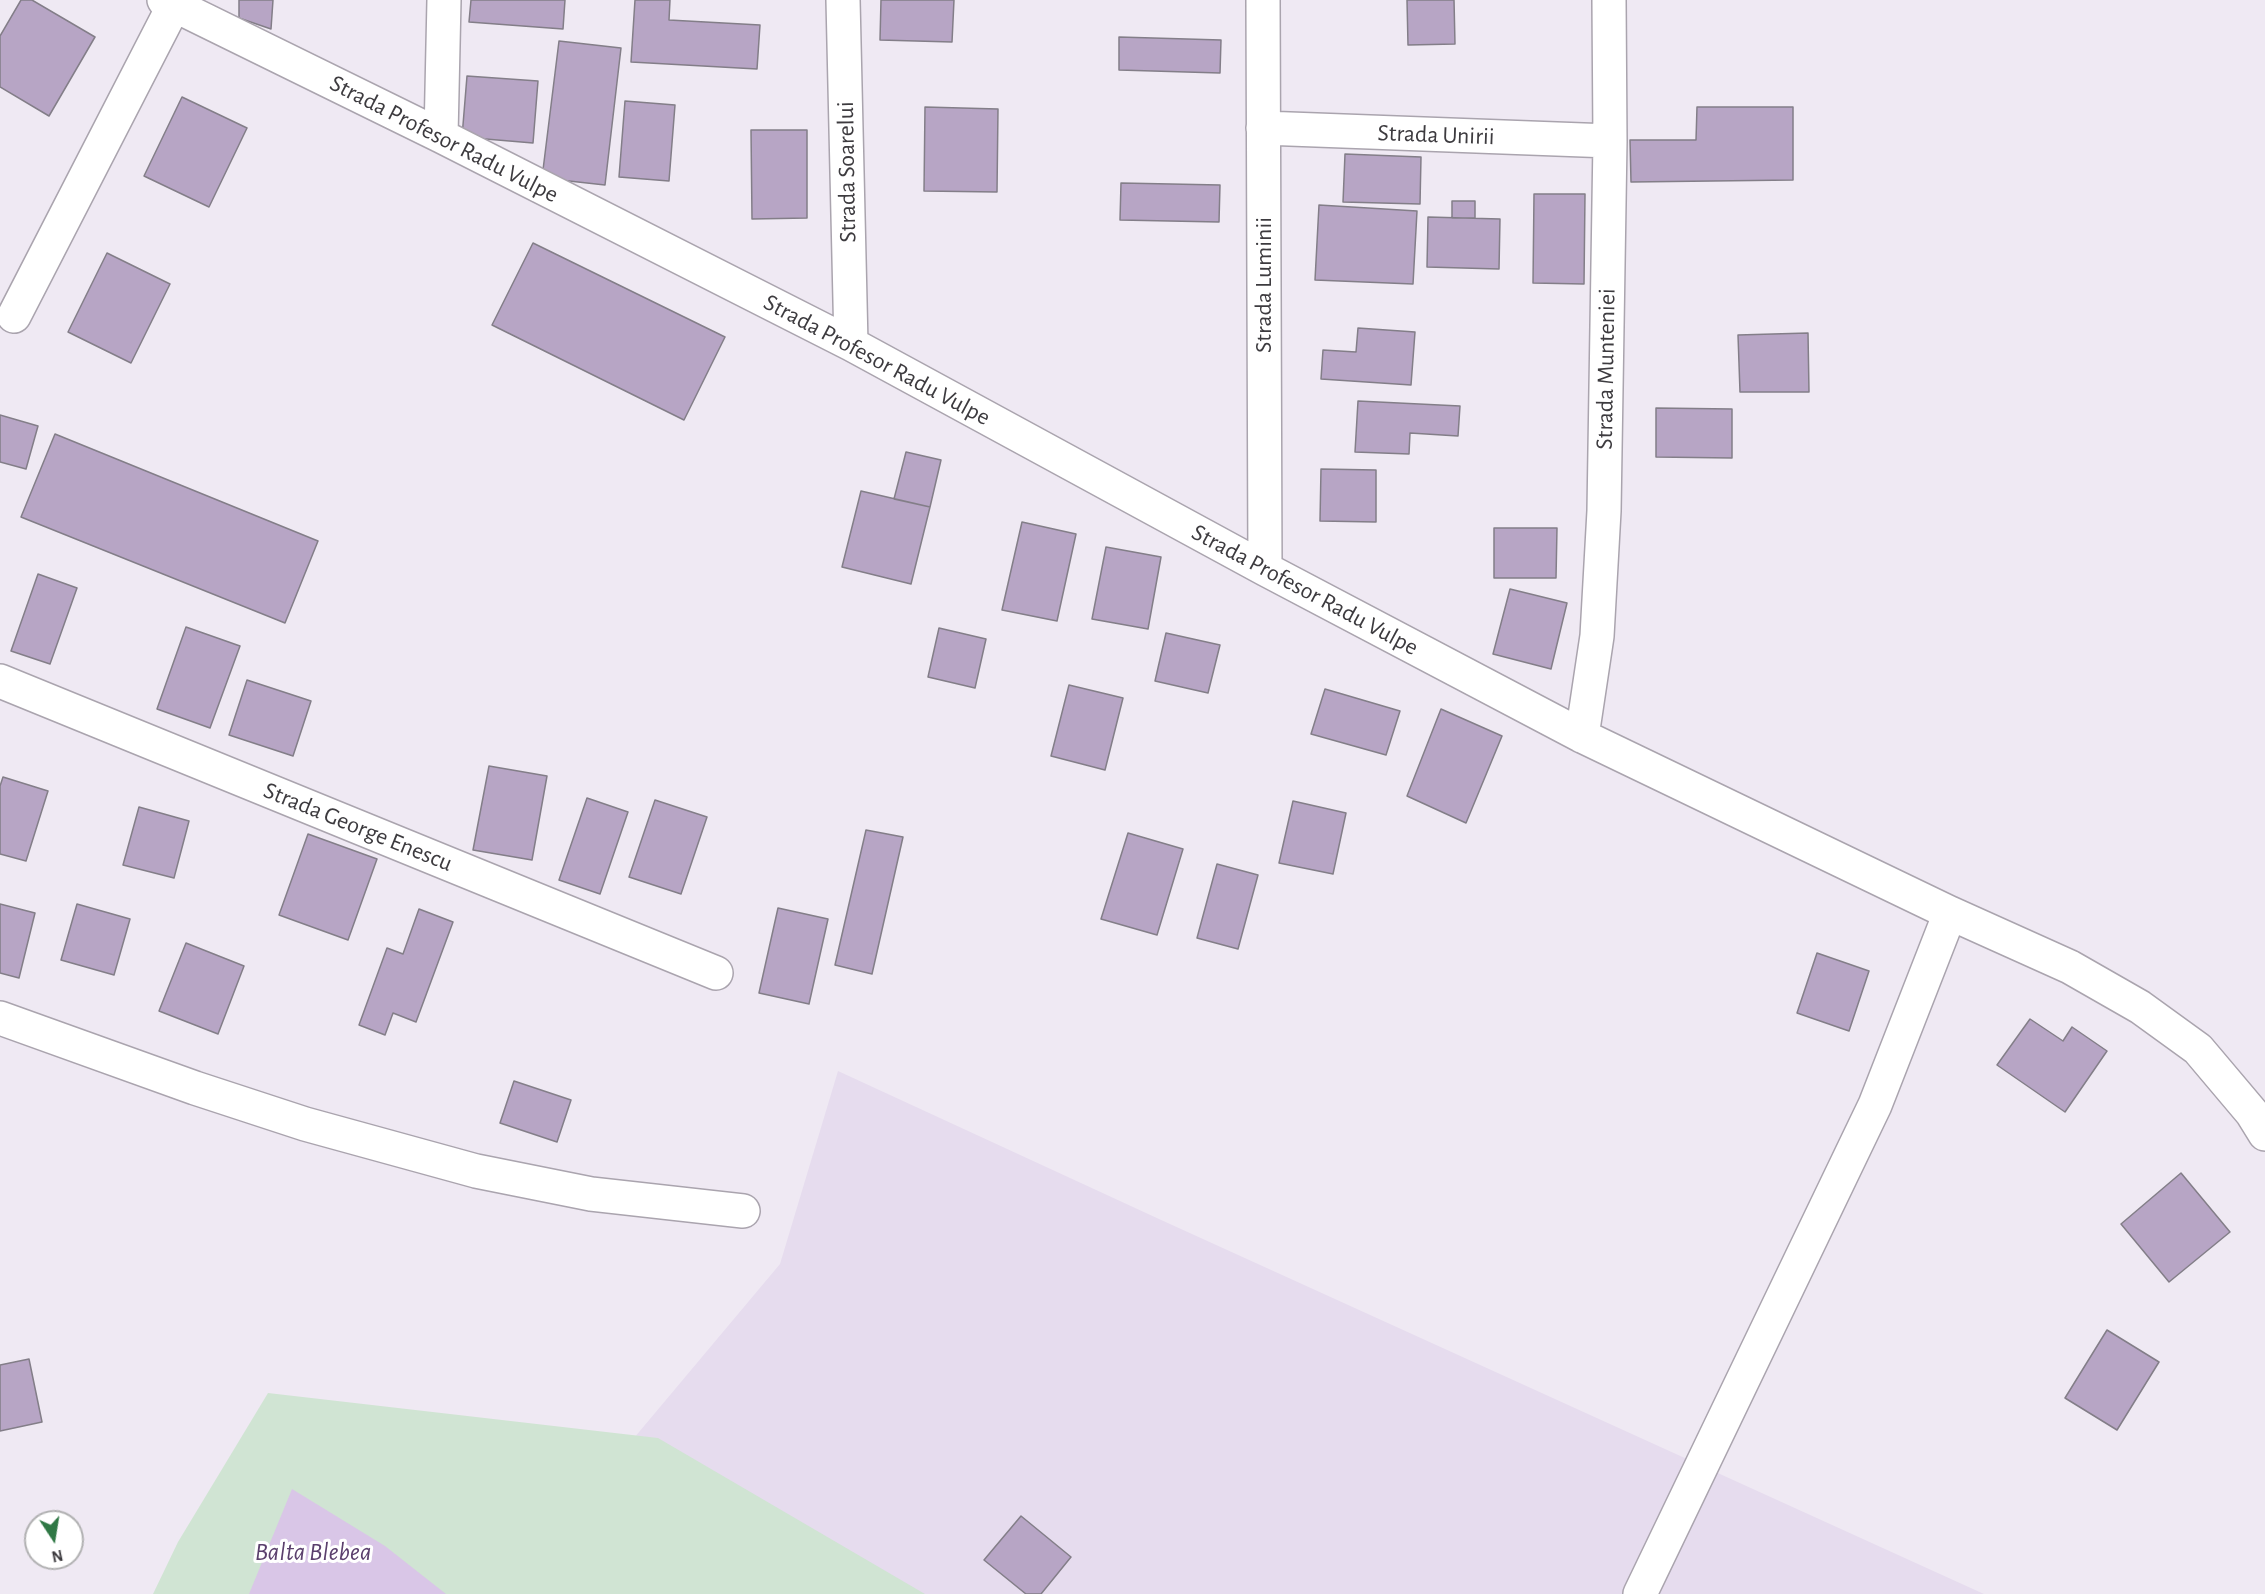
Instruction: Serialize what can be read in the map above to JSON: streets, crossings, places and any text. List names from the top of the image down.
{
  "streets": {
    "street": [
      "Strada Unirii",
      "Strada Profesor Radu Vulpe",
      "Strada Soarelui",
      "Strada Luminii",
      "Strada Munteniei",
      "Strada George Enescu"
    ]
  },
  "crossings": [
    ["Strada Unirii", "Strada Luminii"],
    ["Strada Unirii", "Strada Munteniei"],
    ["Strada Profesor Radu Vulpe", "Strada Soarelui"],
    ["Strada Profesor Radu Vulpe", "Strada Luminii"],
    ["Strada Profesor Radu Vulpe", "Strada Munteniei"]
  ],
  "water": ["Balta Blebea"],
  "north": "bottom"
}
